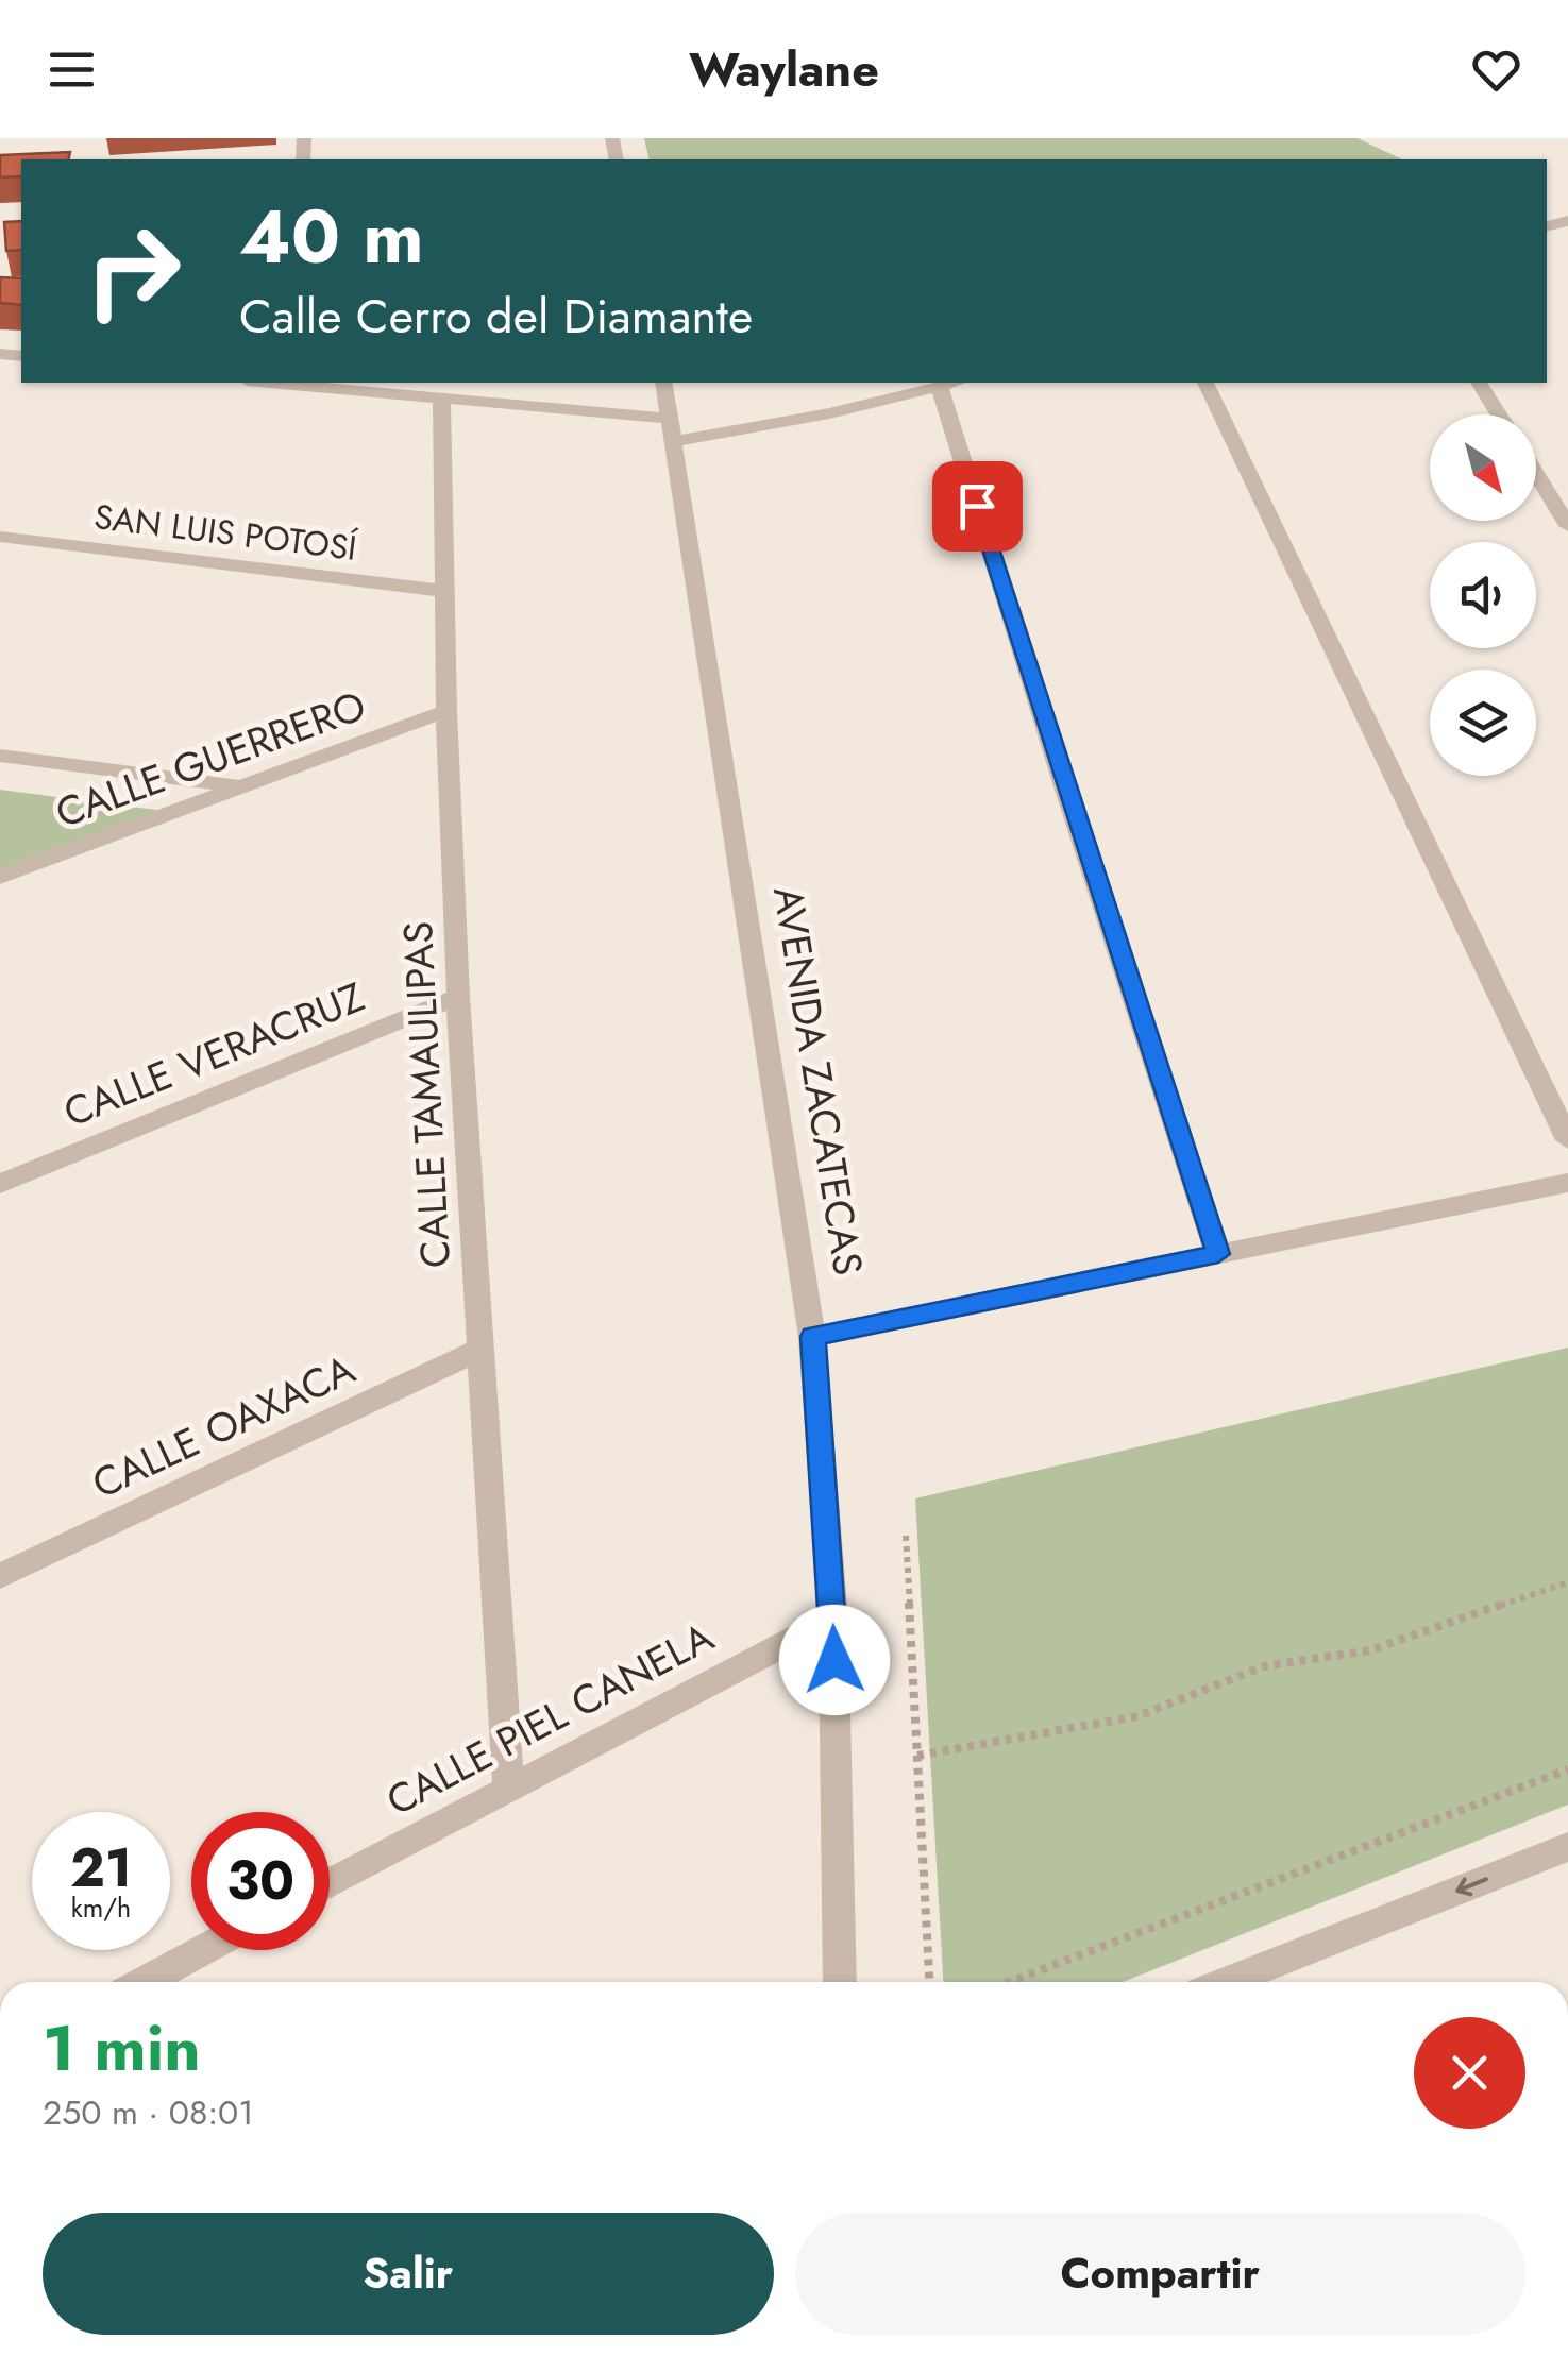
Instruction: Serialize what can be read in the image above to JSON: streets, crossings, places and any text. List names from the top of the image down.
{
  "streets": {
    "street": [
      "SAN LUIS POTOSÍ",
      "CALLE GUERRERO",
      "CALLE VERACRUZ",
      "AVENIDA ZACATECAS",
      "CALLE TAMAULIPAS",
      "CALLE OAXACA",
      "CALLE PIEL CANELA"
    ]
  },
  "crossings": [
    ["SAN LUIS POTOSÍ", "CALLE TAMAULIPAS"],
    ["CALLE GUERRERO", "CALLE TAMAULIPAS"],
    ["CALLE VERACRUZ", "CALLE TAMAULIPAS"],
    ["AVENIDA ZACATECAS", "CALLE PIEL CANELA"],
    ["CALLE TAMAULIPAS", "CALLE OAXACA"],
    ["CALLE TAMAULIPAS", "CALLE PIEL CANELA"]
  ],
  "north": "bottom right",
  "page": {
    "header": "Waylane",
    "turn": ["40 m", "Calle Cerro del Diamante"],
    "speed": "21 km/h",
    "limit": "30",
    "heading": ["1 min", "250 m · 08:01"],
    "buttons": ["Salir", "Compartir"]
  }
}
